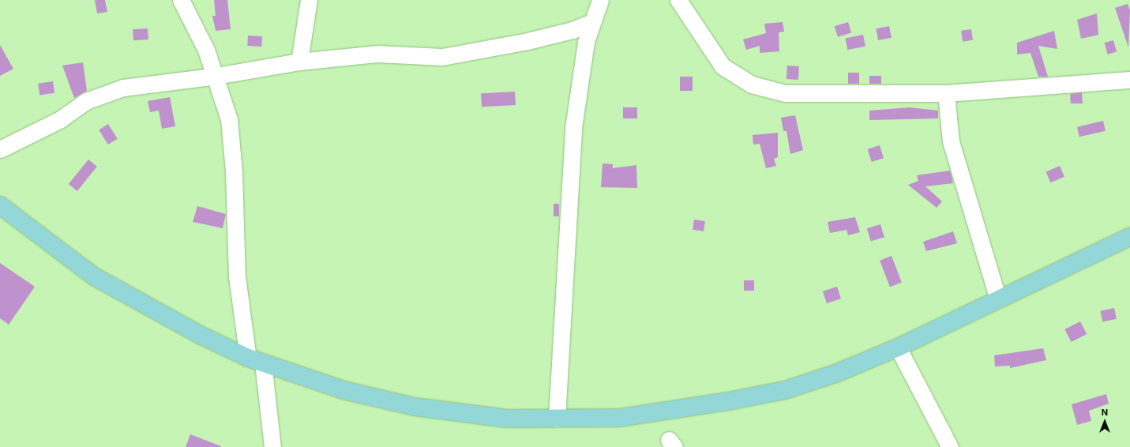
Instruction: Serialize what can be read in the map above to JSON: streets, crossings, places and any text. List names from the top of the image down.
{
  "north": "top"
}
